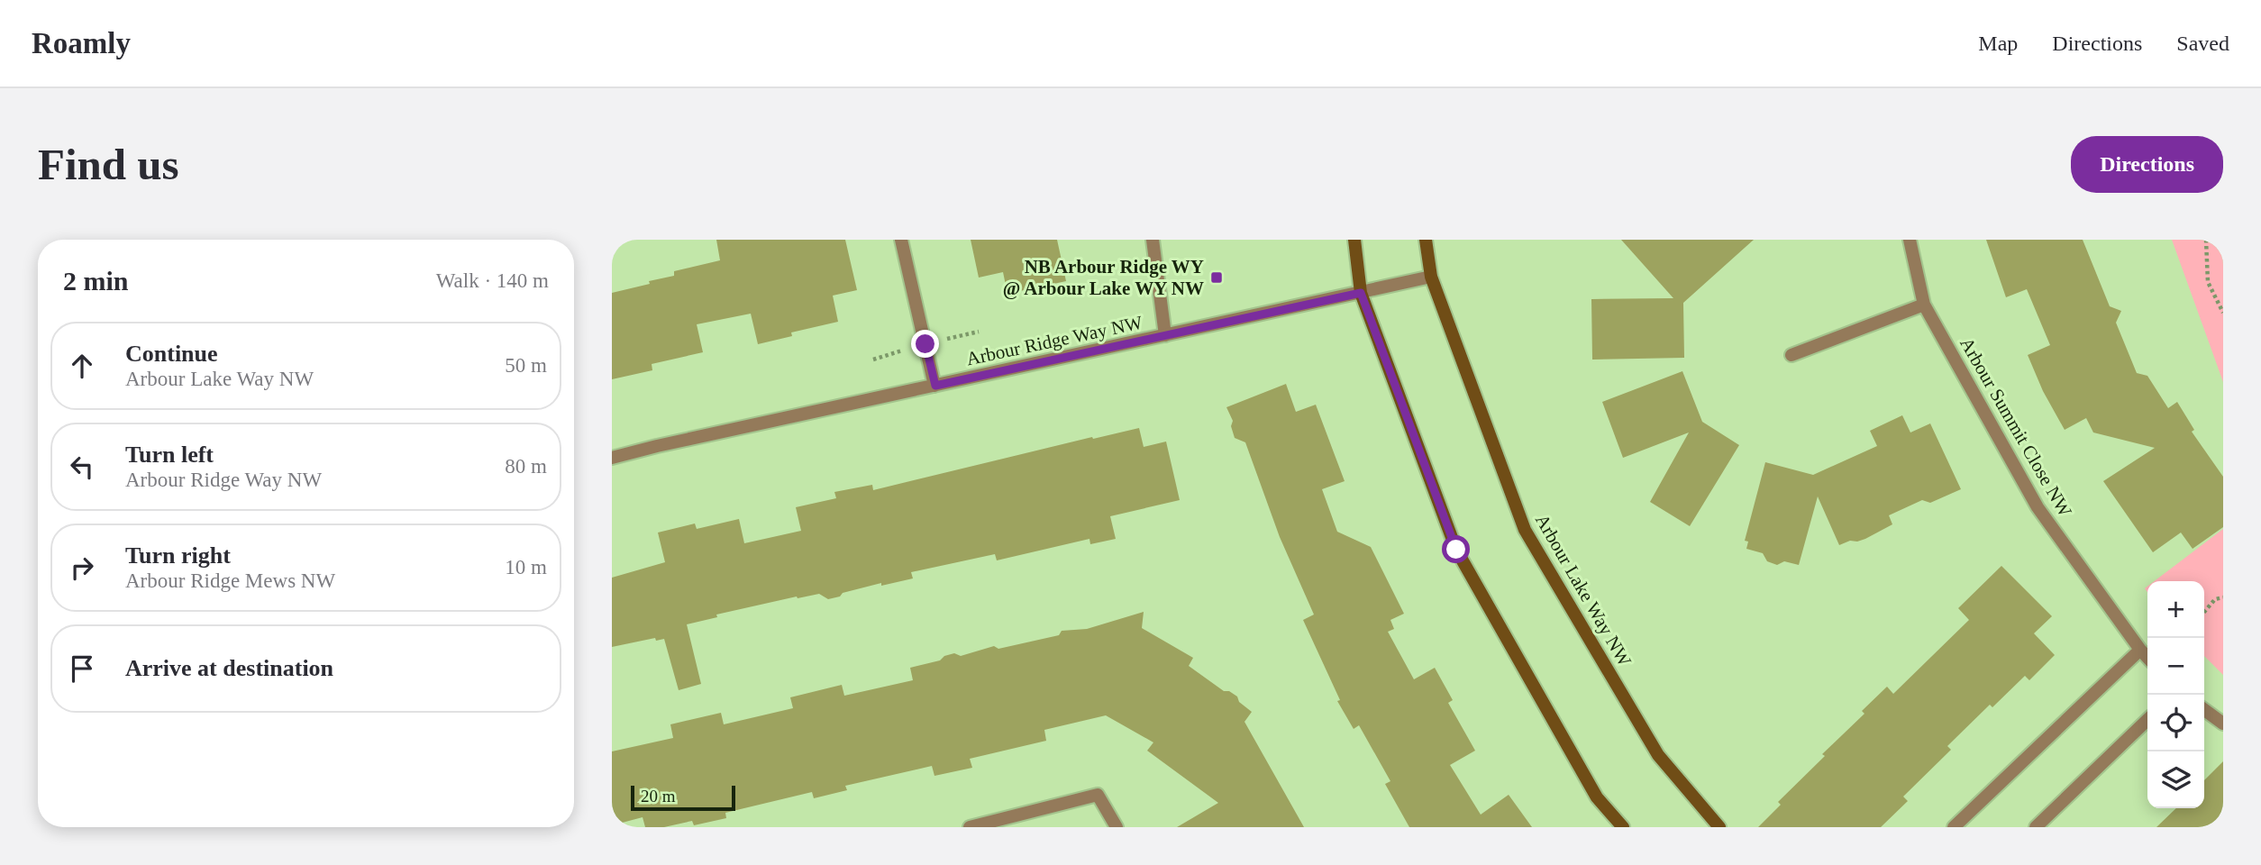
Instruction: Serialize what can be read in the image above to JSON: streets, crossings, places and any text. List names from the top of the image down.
{
  "streets": {
    "street": ["Arbour Ridge Way NW", "Arbour Summit Close NW", "Arbour Lake Way NW"]
  },
  "crossings": [
    ["Arbour Ridge Way NW", "Arbour Lake Way NW"]
  ],
  "places": {
    "transit": ["NB Arbour Ridge WY @ Arbour Lake WY NW"]
  },
  "scale_bar": "20 m",
  "page": {
    "header": "Roamly",
    "nav": ["Map", "Directions", "Saved"],
    "buttons": "Directions",
    "title": "Find us",
    "heading": ["2 min", "Walk · 140 m"],
    "list": [
      ["Continue", "Arbour Lake Way NW", "50 m"],
      ["Turn left", "Arbour Ridge Way NW", "80 m"],
      ["Turn right", "Arbour Ridge Mews NW", "10 m"],
      "Arrive at destination"
    ],
    "map_buttons": ["+", "−"],
    "scale": "20 m"
  }
}
